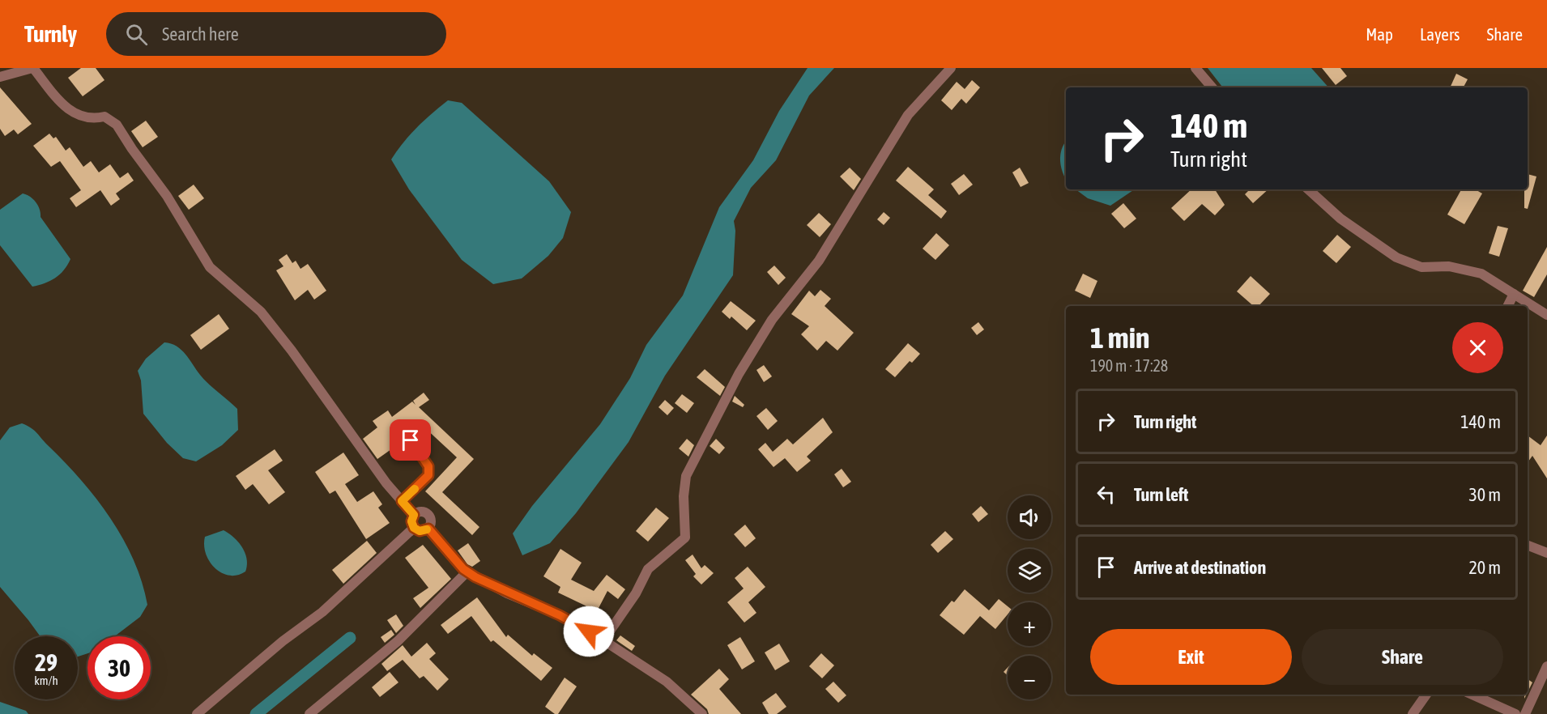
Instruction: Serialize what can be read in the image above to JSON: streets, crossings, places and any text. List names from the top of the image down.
{
  "page": {
    "header": "Turnly",
    "search": "Search here",
    "nav": ["Map", "Layers", "Share"],
    "turn": ["140 m", "Turn right"],
    "heading": ["1 min", "190 m · 17:28"],
    "list": [
      {
        "name": "Turn right",
        "value": "140 m"
      },
      {
        "name": "Turn left",
        "value": "30 m"
      },
      {
        "name": "Arrive at destination",
        "value": "20 m"
      }
    ],
    "map_buttons": ["+", "−"],
    "buttons": ["Exit", "Share"],
    "speed": "29 km/h",
    "limit": "30"
  }
}
